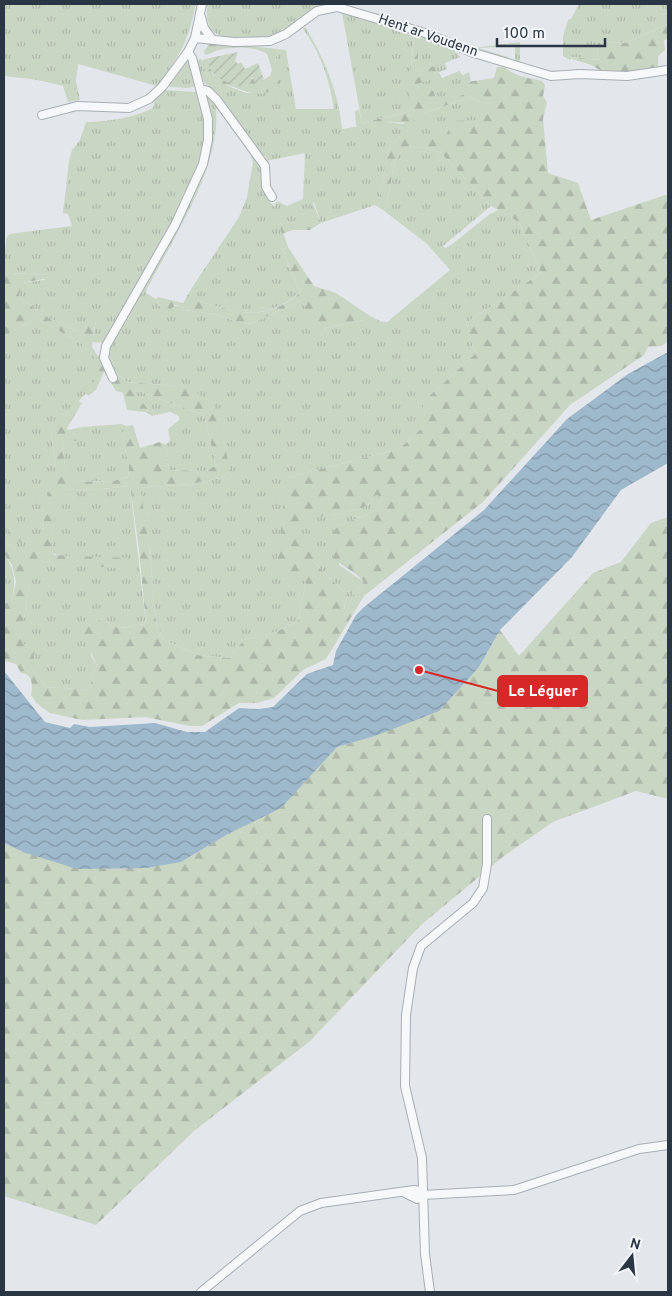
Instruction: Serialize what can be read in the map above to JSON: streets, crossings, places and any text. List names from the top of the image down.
{
  "streets": {
    "street": ["Hent ar Voudenn"]
  },
  "places": ["Le Léguer"],
  "scale_bar": "100 m",
  "north": "top"
}
